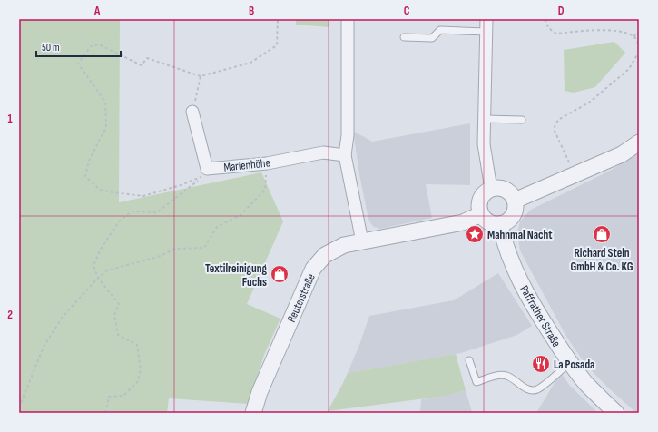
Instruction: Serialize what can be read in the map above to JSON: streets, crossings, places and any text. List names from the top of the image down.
{
  "streets": {
    "street": ["Marienhöhe", "Reuterstraße", "Paffrather Straße"]
  },
  "crossings": [
    ["Reuterstraße", "Paffrather Straße"]
  ],
  "places": {
    "place": ["Mahnmal Nacht"],
    "shop": ["Richard Stein GmbH & Co. KG", "Textilreinigung Fuchs"],
    "restaurant": ["La Posada"]
  },
  "scale_bar": "50 m",
  "grid": {
    "columns": [
      "A",
      "B",
      "C",
      "D"
    ],
    "rows": ["1", "2"]
  }
}
